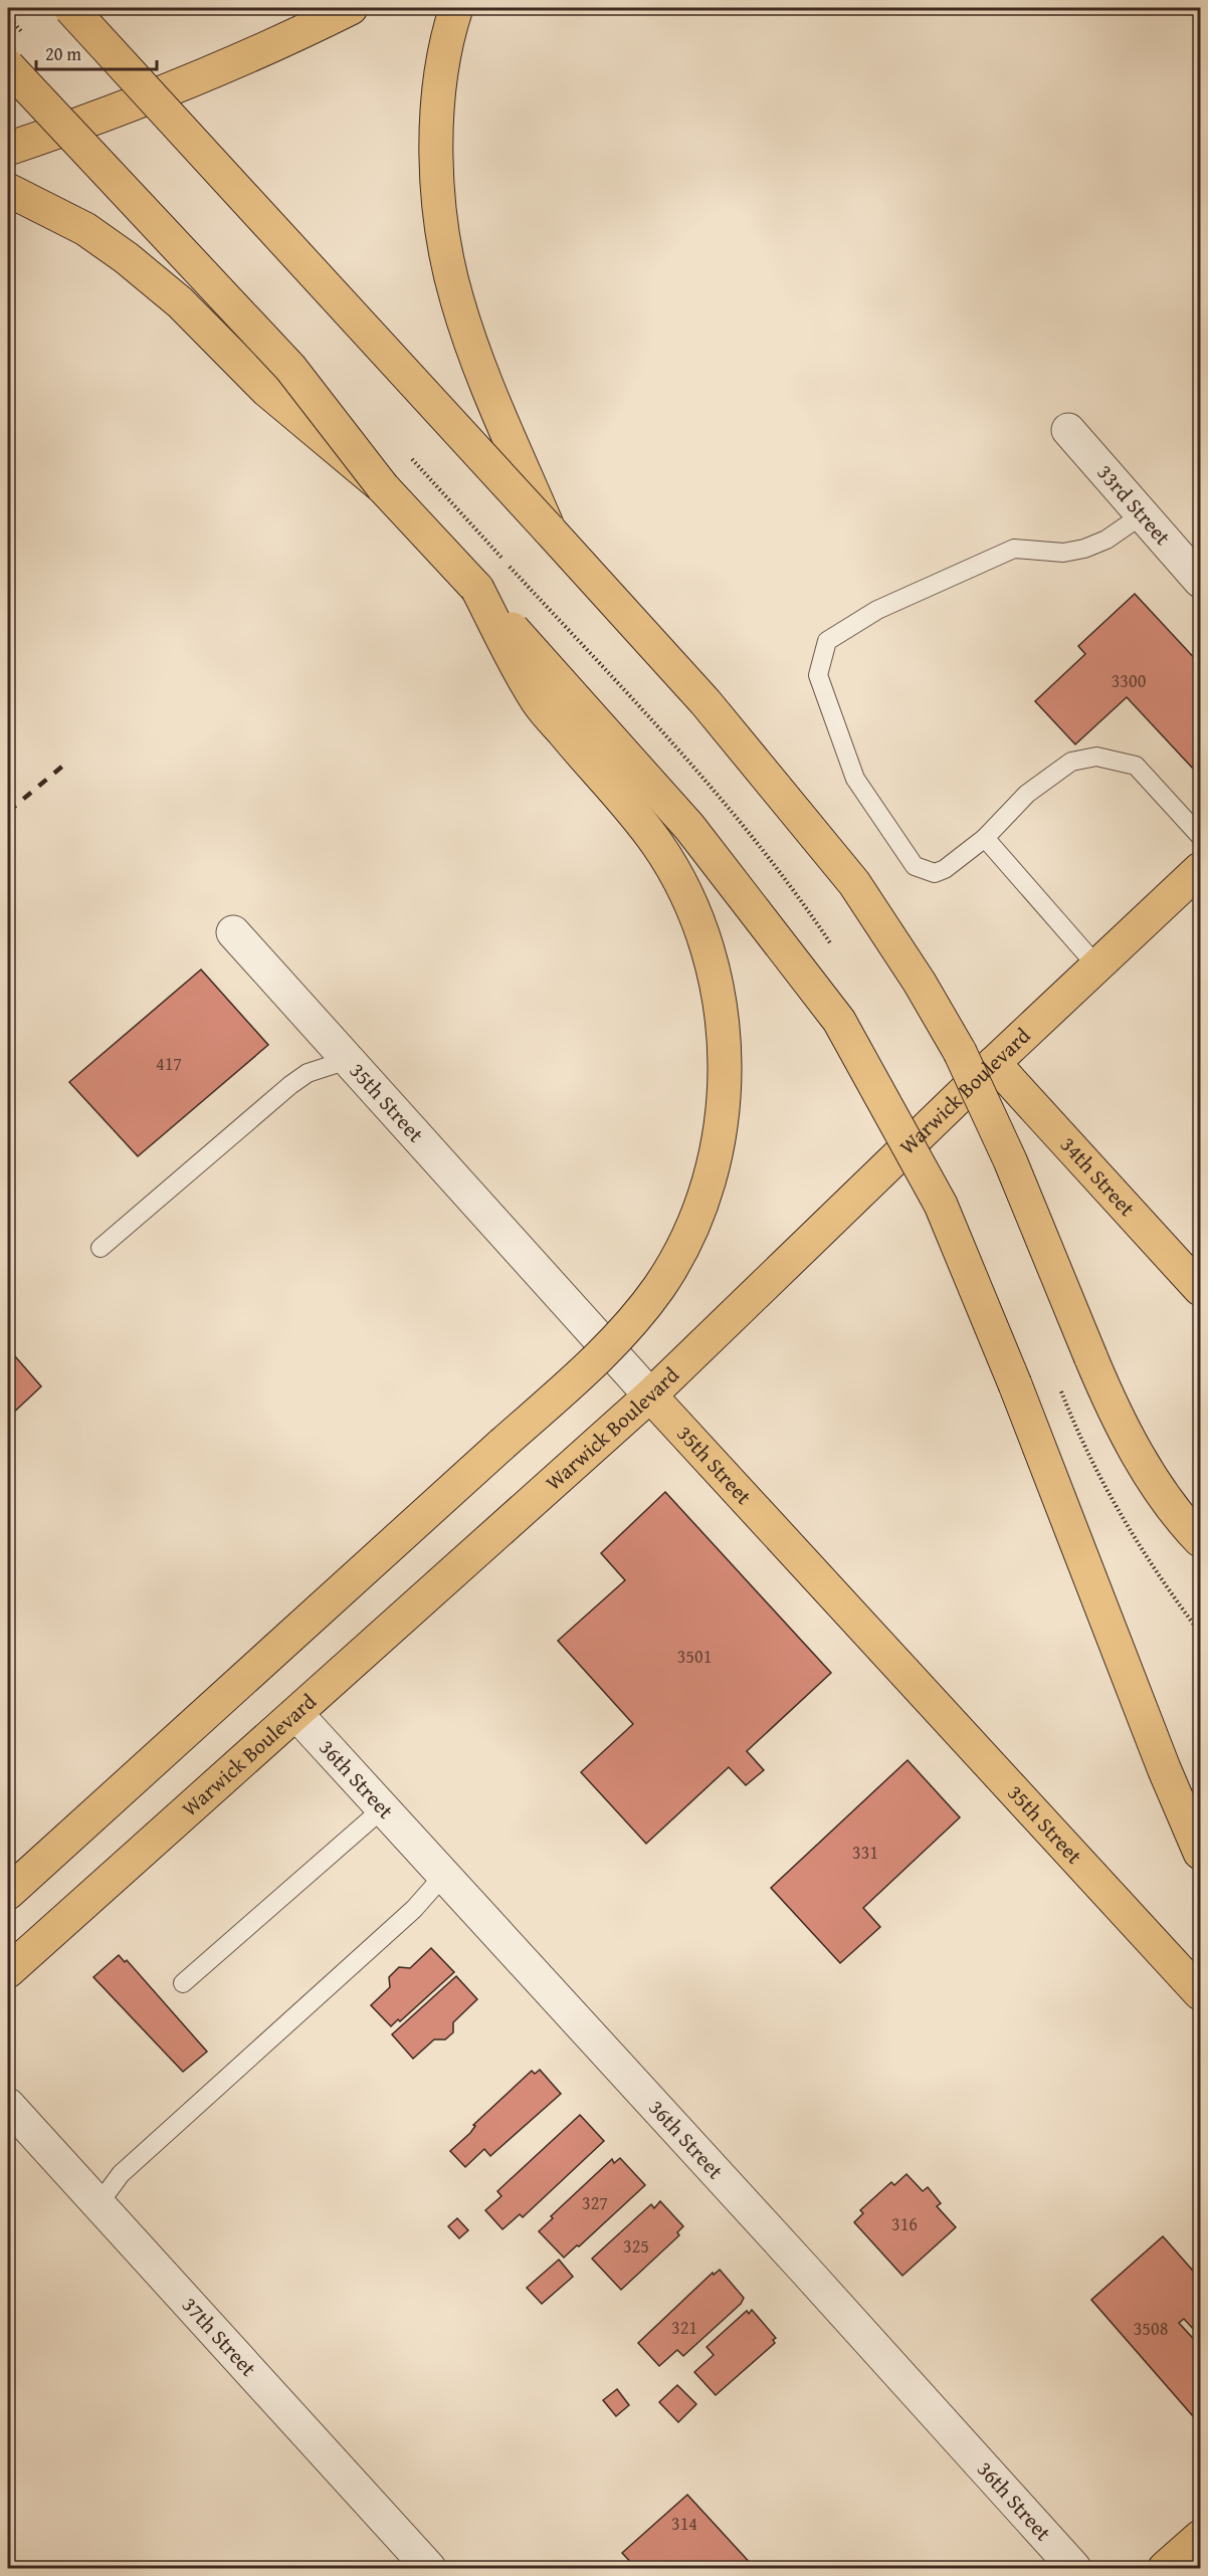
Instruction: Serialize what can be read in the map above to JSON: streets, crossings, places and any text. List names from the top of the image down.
{
  "streets": {
    "main road": ["Warwick Boulevard", "35th Street", "34th Street"],
    "street": ["33rd Street", "36th Street", "37th Street"]
  },
  "crossings": [
    ["Warwick Boulevard", "35th Street"],
    ["Warwick Boulevard", "34th Street"],
    ["Warwick Boulevard", "36th Street"]
  ],
  "house_numbers": [
    "3300",
    "417",
    "3501",
    "331",
    "327",
    "316",
    "325",
    "321",
    "3508",
    "314"
  ],
  "scale_bar": "20 m"
}
